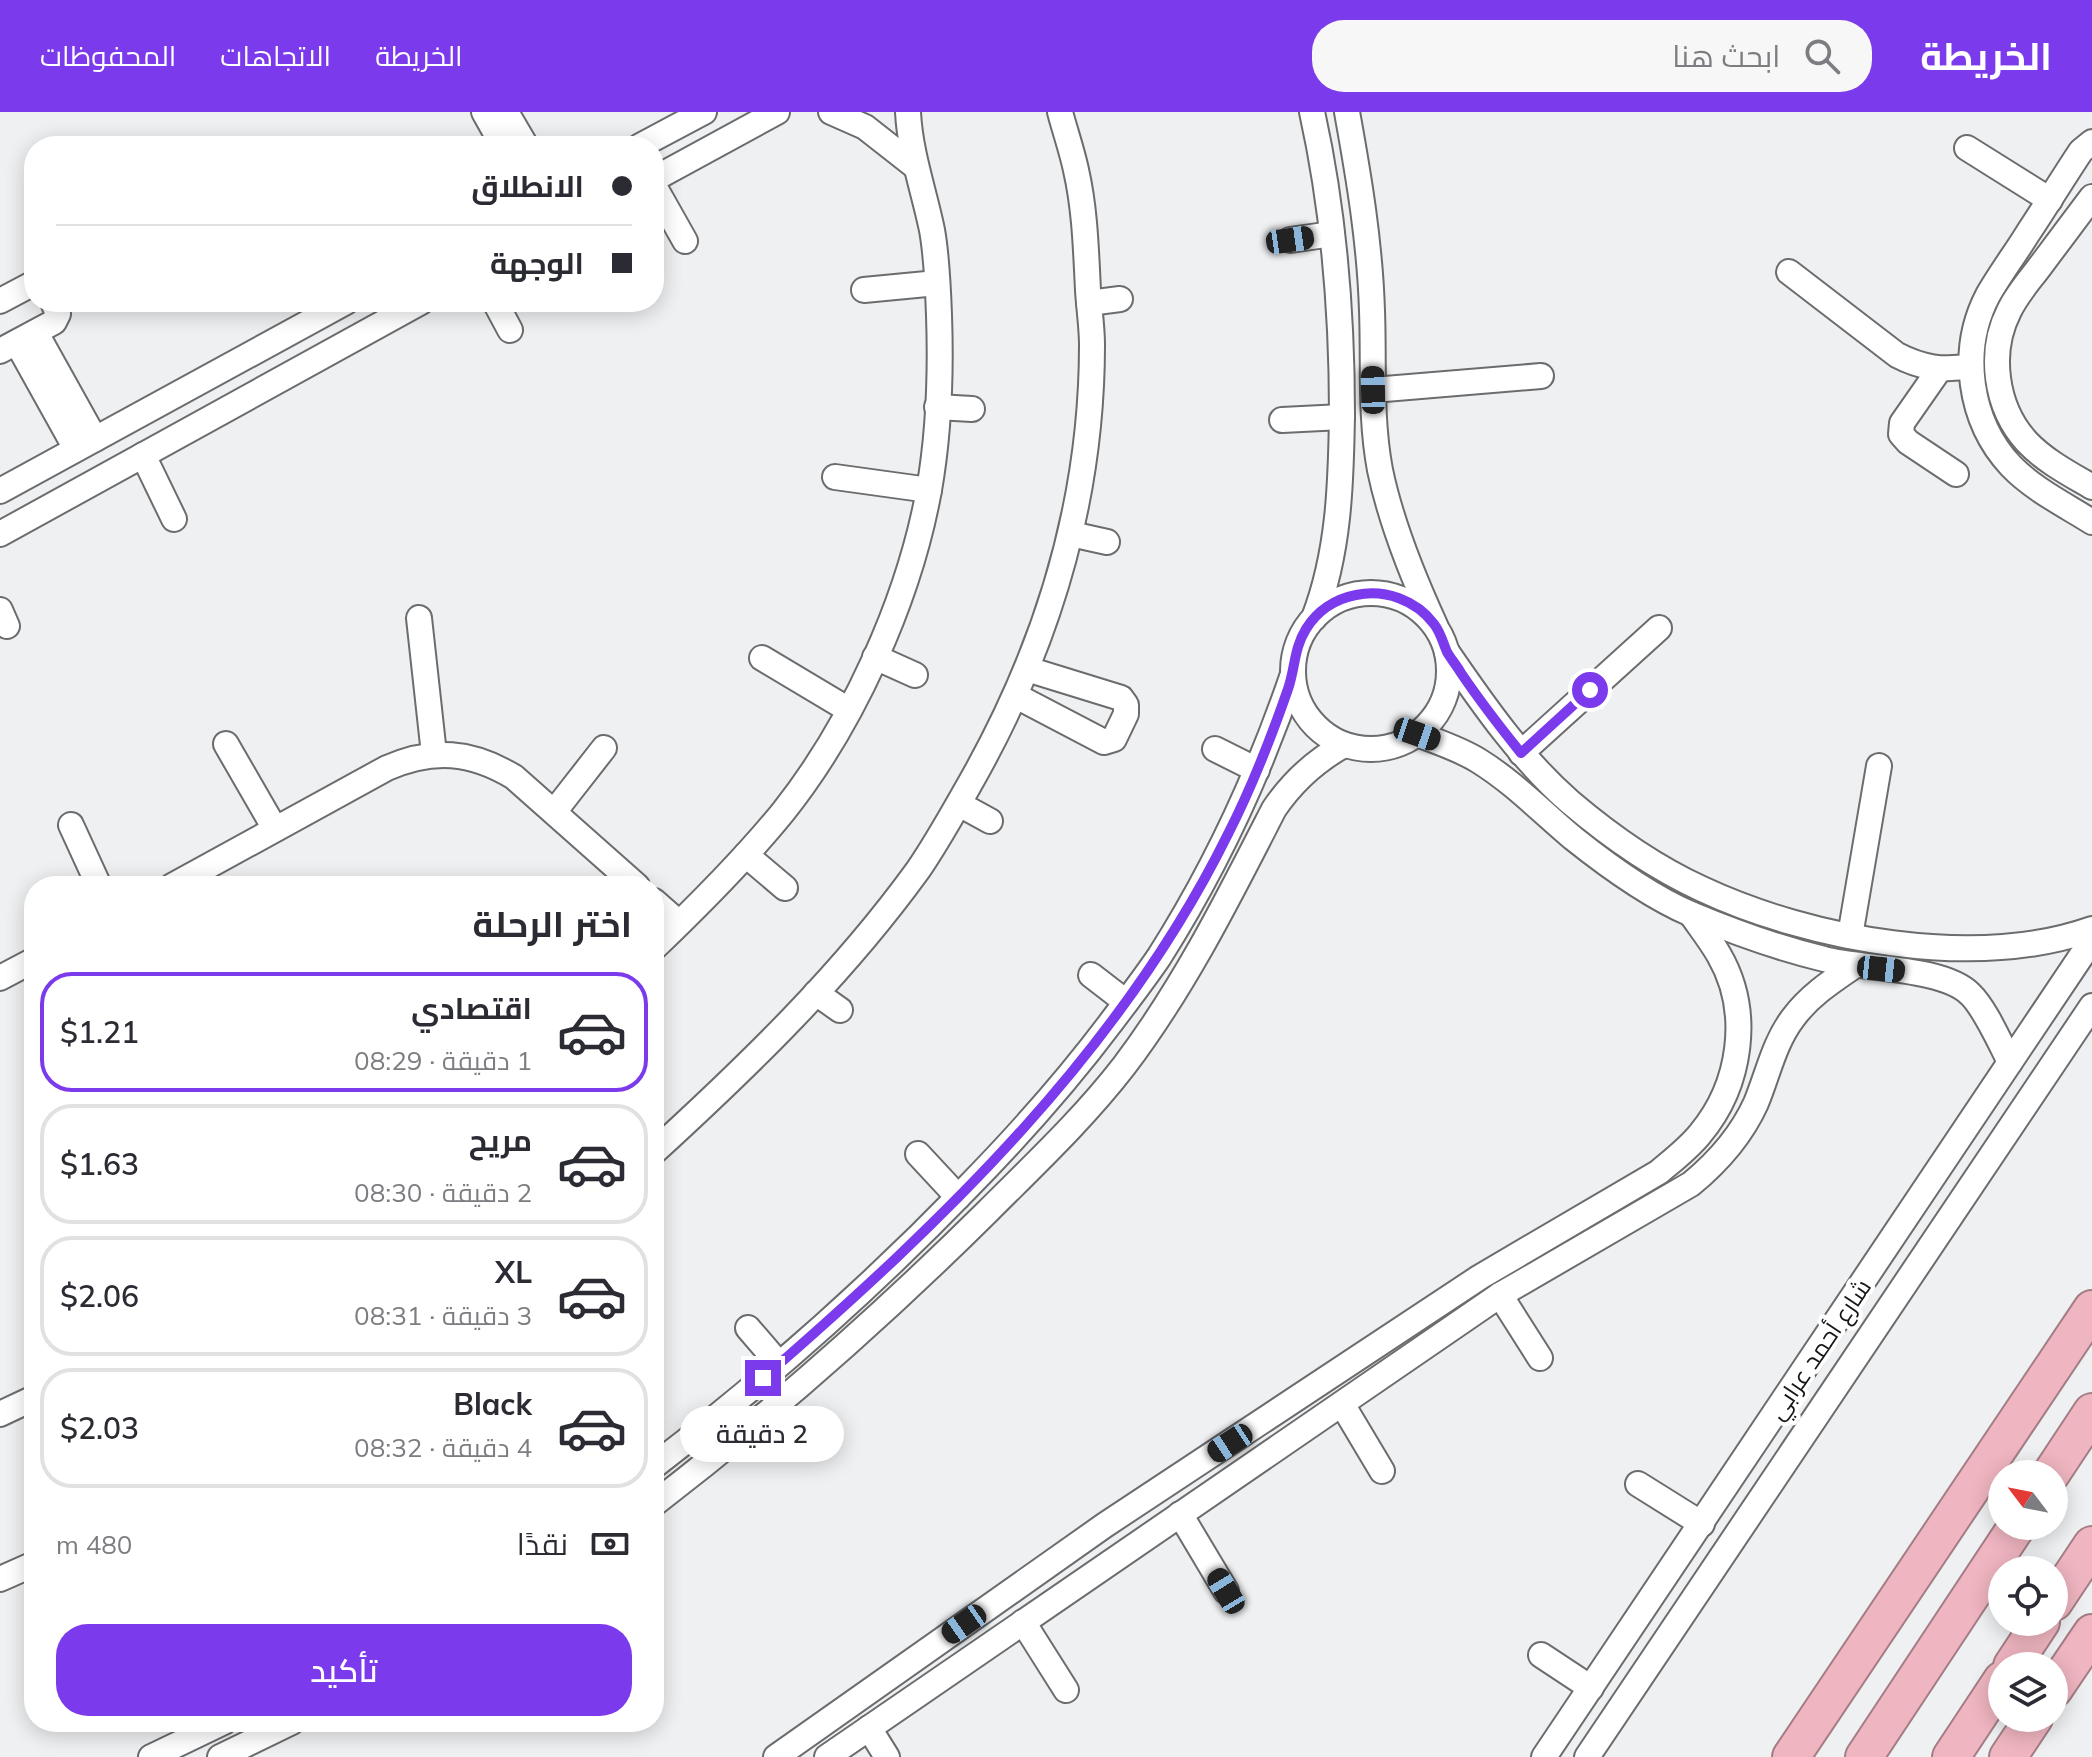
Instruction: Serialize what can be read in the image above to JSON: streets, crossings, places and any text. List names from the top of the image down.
{
  "streets": {
    "street": ["شارع أحمد عرابي"]
  },
  "north": "top left",
  "page": {
    "header": "الخريطة",
    "search": "ابحث هنا",
    "nav": ["الخريطة", "الاتجاهات", "المحفوظات"],
    "banner": ["الانطلاق", "الوجهة"],
    "heading": "اختر الرحلة",
    "list": [
      {
        "name": "اقتصادي",
        "note": "1 دقيقة · 08:29",
        "value": "$1.21"
      },
      {
        "name": "مريح",
        "note": "2 دقيقة · 08:30",
        "value": "$1.63"
      },
      {
        "name": "XL",
        "note": "3 دقيقة · 08:31",
        "value": "$2.06"
      },
      {
        "name": "Black",
        "note": "4 دقيقة · 08:32",
        "value": "$2.03"
      }
    ],
    "bubble": "2 دقيقة",
    "pay": ["نقدًا", "480 m"],
    "buttons": "تأكيد"
  }
}
